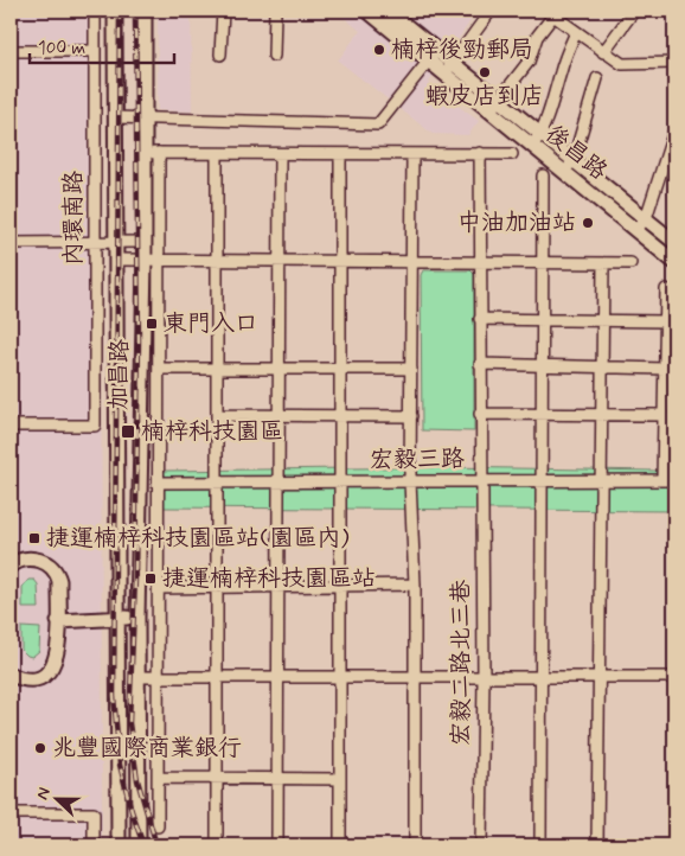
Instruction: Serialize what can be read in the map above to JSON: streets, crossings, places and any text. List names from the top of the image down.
{
  "streets": {
    "street": [
      "後昌路",
      "內環南路",
      "加昌路",
      "宏毅三路",
      "宏毅二路北三巷"
    ]
  },
  "crossings": [
    ["宏毅三路", "宏毅二路北三巷"]
  ],
  "places": {
    "other": [
      "楠梓後勁郵局",
      "蝦皮店到店",
      "中油加油站",
      "兆豐國際商業銀行"
    ],
    "transit": [
      "東門入口",
      "楠梓科技園區",
      "捷運楠梓科技園區站(園區內)",
      "捷運楠梓科技園區站"
    ]
  },
  "scale_bar": "100 m",
  "north": "left"
}
